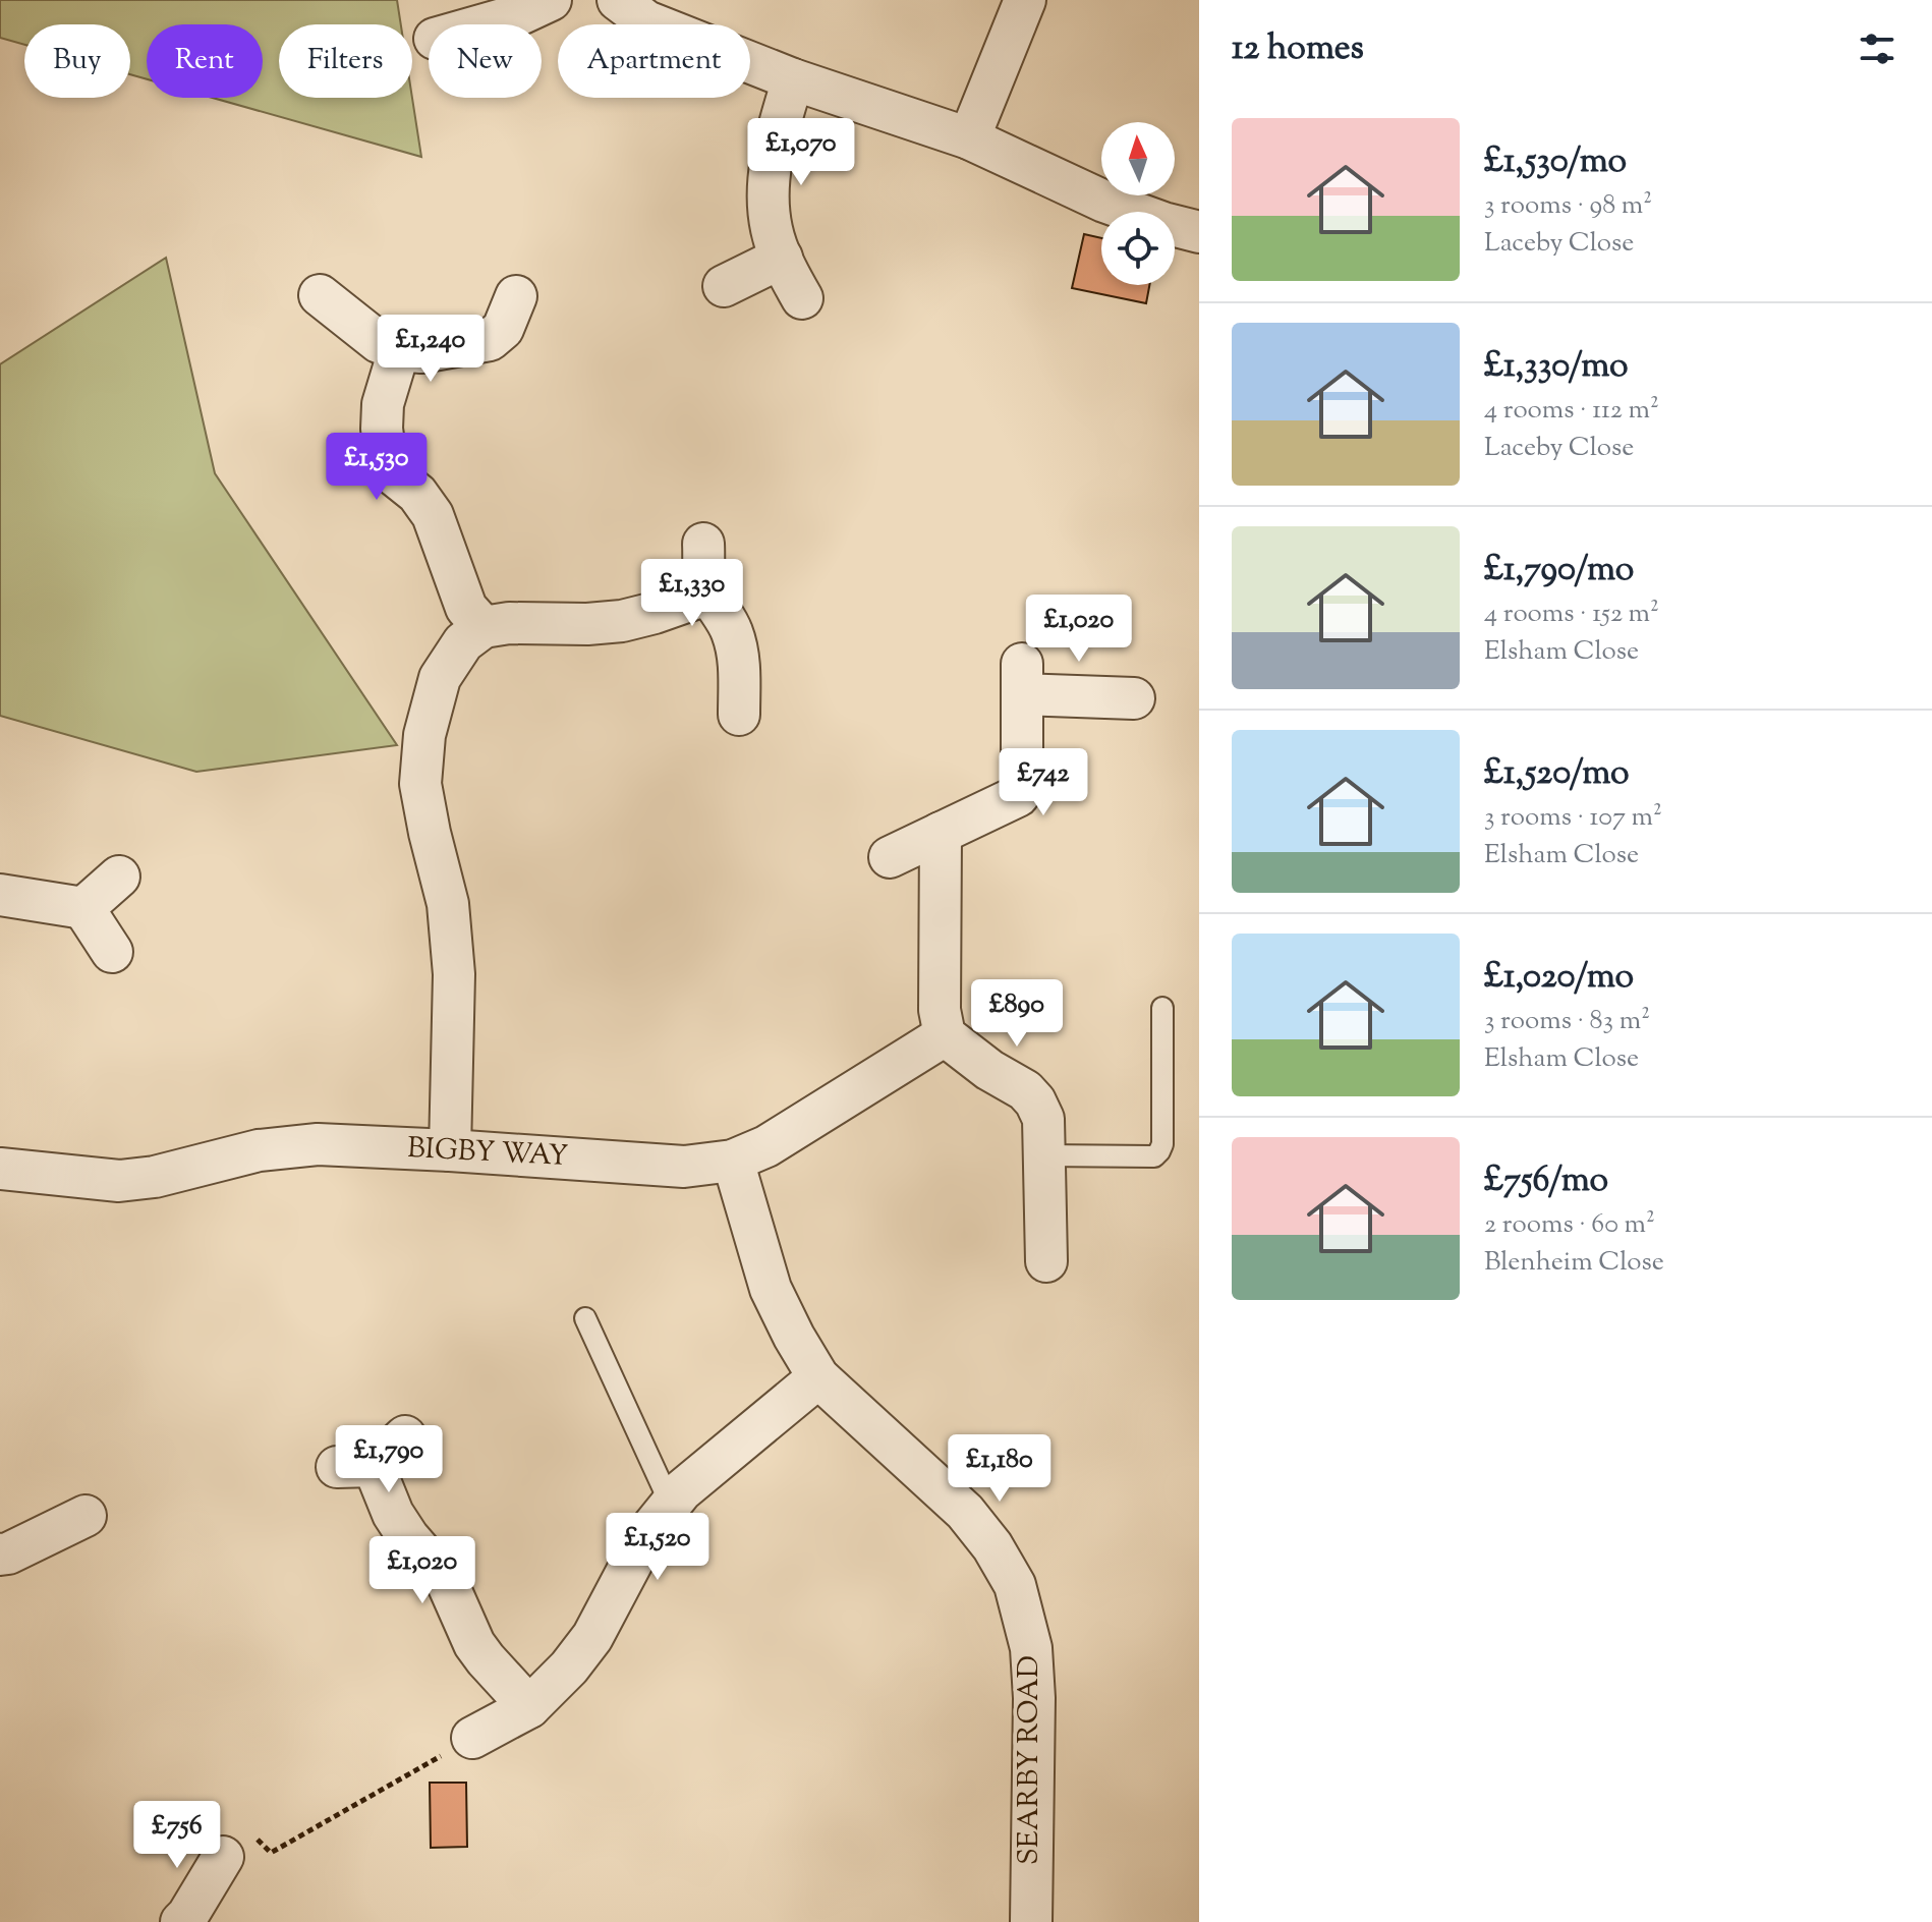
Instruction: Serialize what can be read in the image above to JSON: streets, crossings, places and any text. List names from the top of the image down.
{
  "streets": {
    "street": ["BIGBY WAY", "SEARBY ROAD"]
  },
  "crossings": [
    ["BIGBY WAY", "SEARBY ROAD"]
  ],
  "north": "top",
  "page": {
    "heading": "12 homes",
    "chip": [
      "Buy",
      "Rent",
      "Filters",
      "New",
      "Apartment"
    ],
    "list": [
      {
        "name": "£1,530/mo",
        "note": "3 rooms · 98 m² · Laceby Close"
      },
      {
        "name": "£1,330/mo",
        "note": "4 rooms · 112 m² · Laceby Close"
      },
      {
        "name": "£1,790/mo",
        "note": "4 rooms · 152 m² · Elsham Close"
      },
      {
        "name": "£1,520/mo",
        "note": "3 rooms · 107 m² · Elsham Close"
      },
      {
        "name": "£1,020/mo",
        "note": "3 rooms · 83 m² · Elsham Close"
      },
      {
        "name": "£756/mo",
        "note": "2 rooms · 60 m² · Blenheim Close"
      }
    ],
    "price": [
      "£1,070",
      "£1,240",
      "£1,530",
      "£1,330",
      "£1,020",
      "£742",
      "£890",
      "£1,790",
      "£1,180",
      "£1,520",
      "£1,020",
      "£756"
    ]
  }
}
